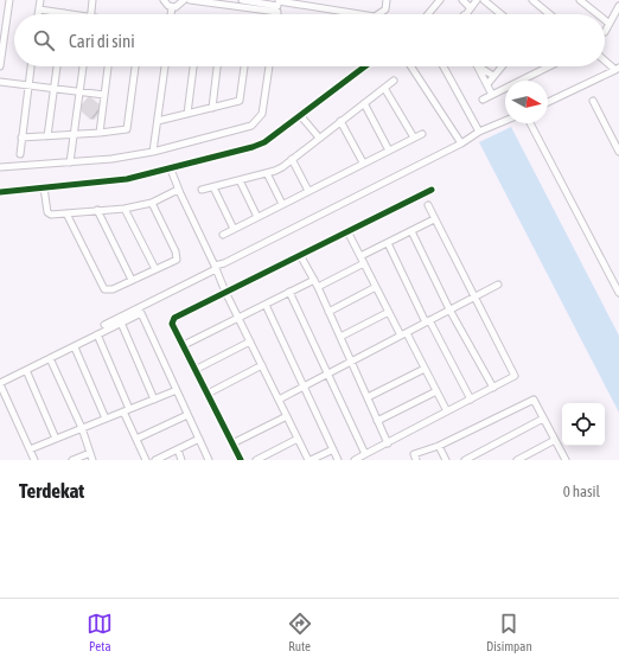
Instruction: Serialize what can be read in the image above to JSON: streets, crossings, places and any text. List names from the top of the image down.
{
  "north": "right",
  "page": {
    "search": "Cari di sini",
    "heading": ["Terdekat", "0 hasil"],
    "nav": ["Peta", "Rute", "Disimpan"]
  }
}
